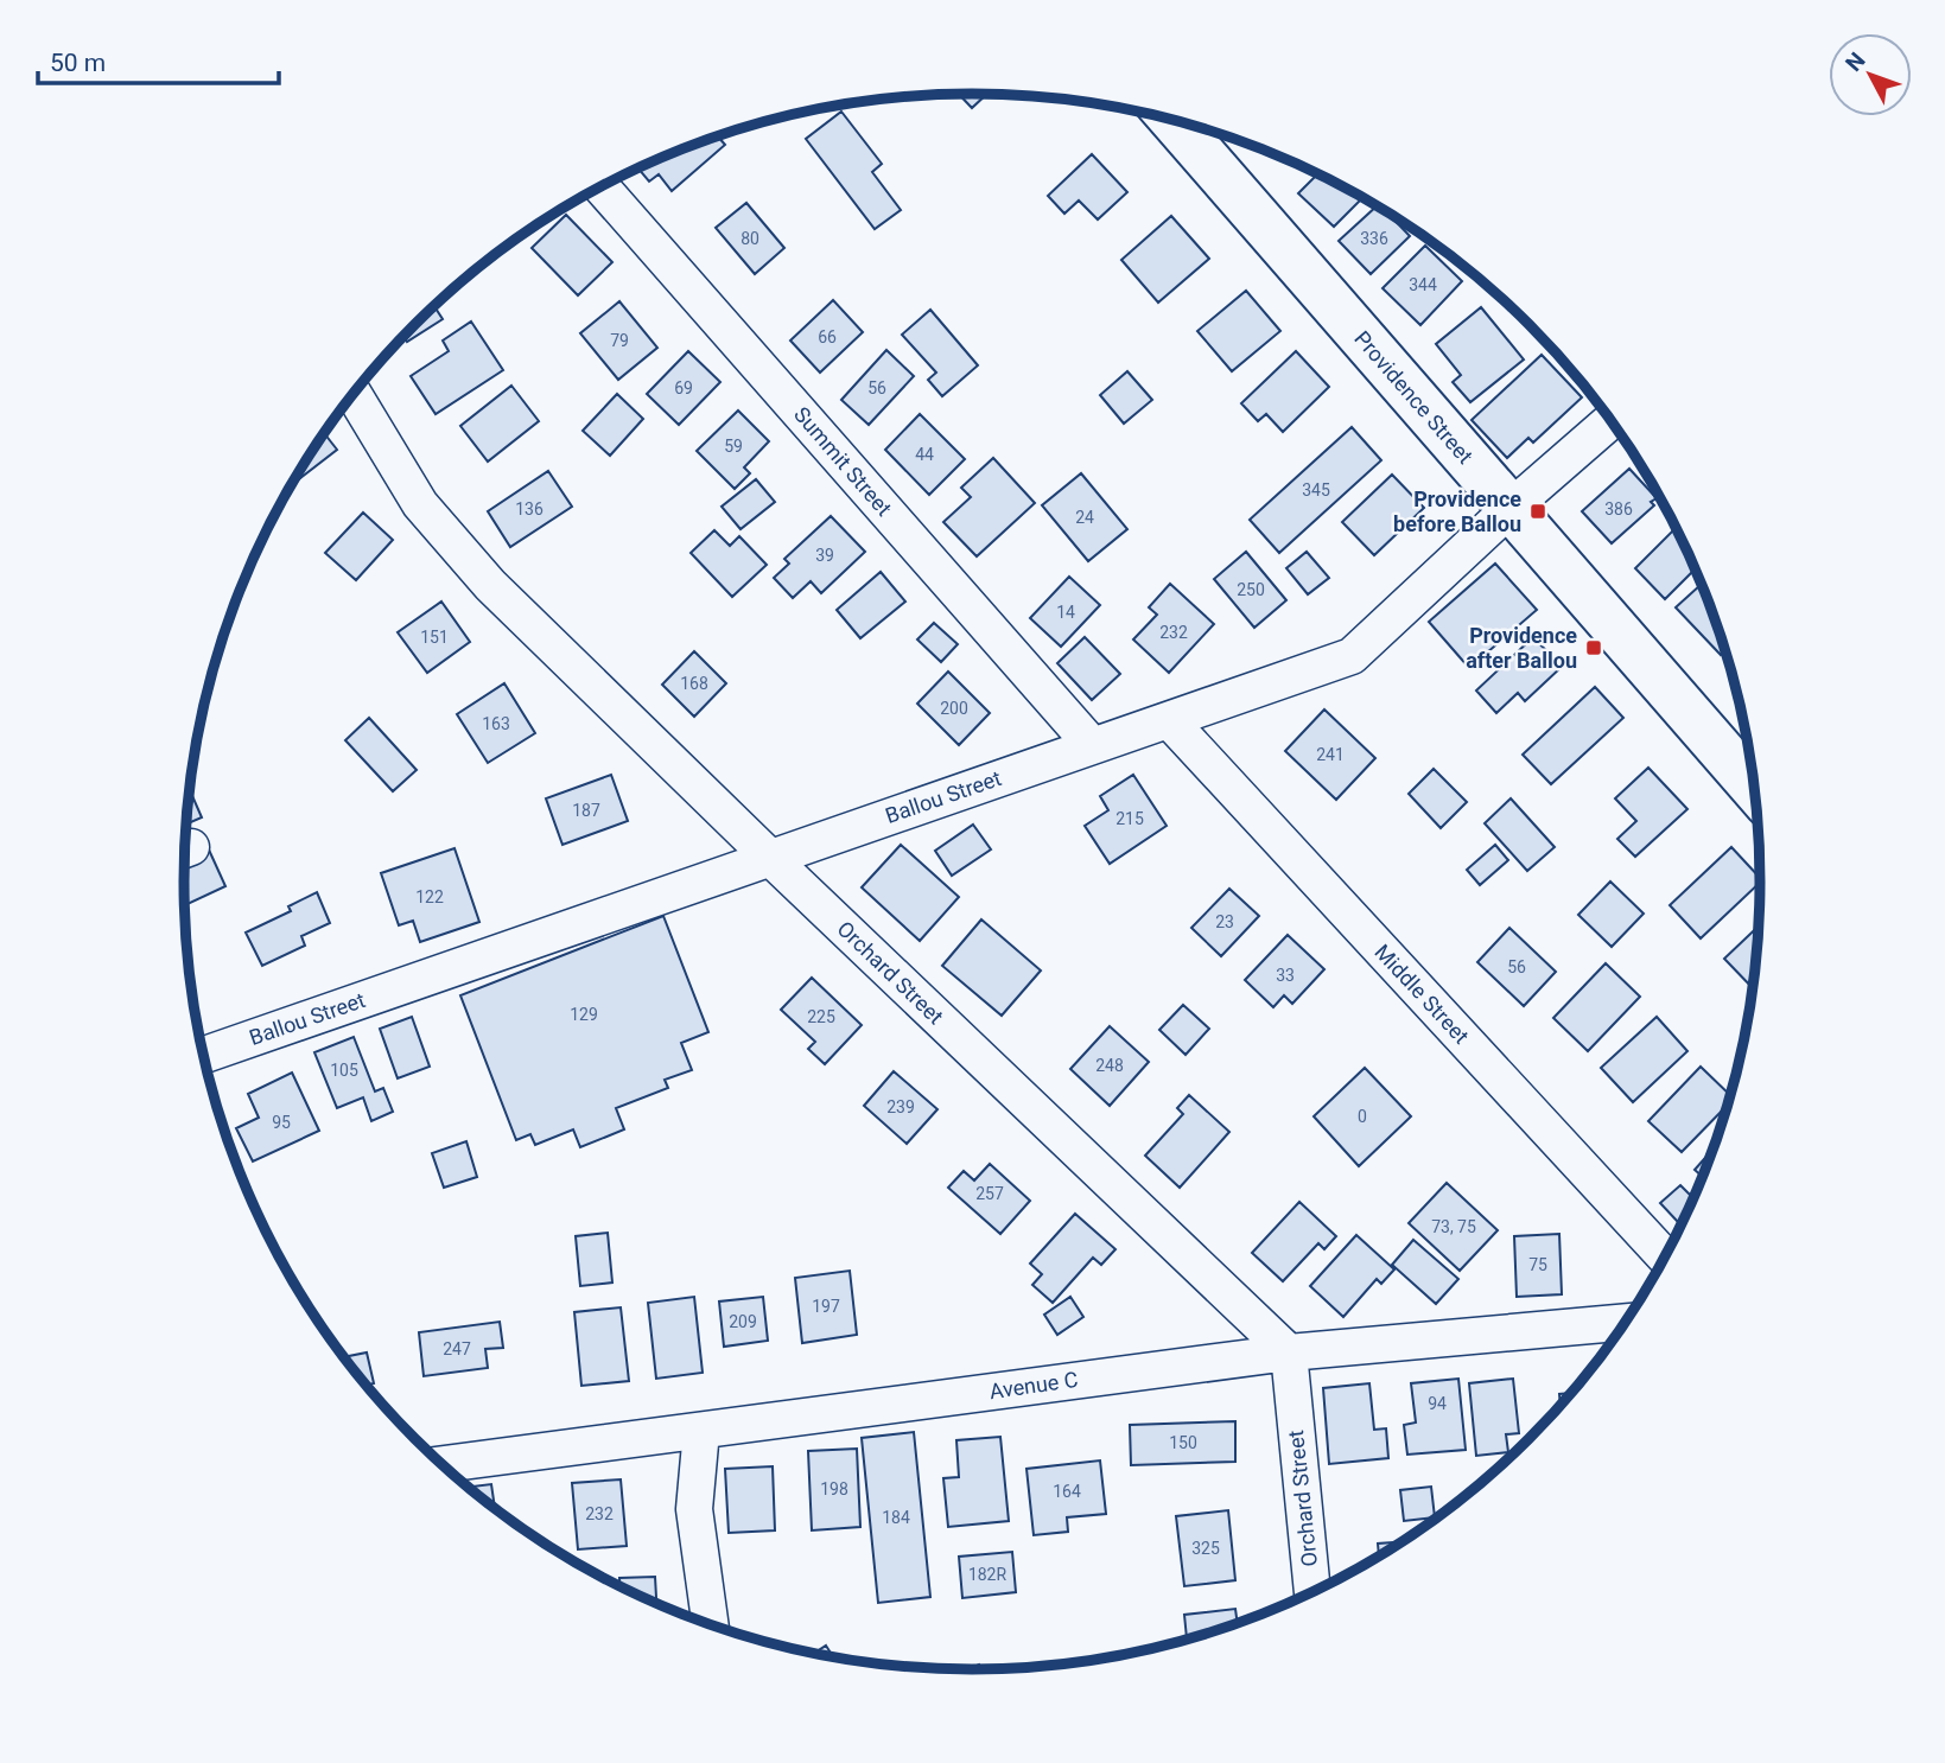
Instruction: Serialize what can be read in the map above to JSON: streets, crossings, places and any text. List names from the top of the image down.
{
  "streets": {
    "main road": ["Providence Street"],
    "street": [
      "Summit Street",
      "Ballou Street",
      "Orchard Street",
      "Middle Street",
      "Avenue C"
    ]
  },
  "crossings": [
    ["Providence Street", "Ballou Street"],
    ["Summit Street", "Ballou Street"],
    ["Ballou Street", "Orchard Street"],
    ["Ballou Street", "Middle Street"],
    ["Orchard Street", "Avenue C"]
  ],
  "places": {
    "transit": ["Providence before Ballou", "Providence after Ballou"]
  },
  "house_numbers": [
    "80",
    "336",
    "344",
    "66",
    "79",
    "69",
    "56",
    "59",
    "44",
    "345",
    "136",
    "386",
    "24",
    "39",
    "250",
    "14",
    "232",
    "151",
    "168",
    "200",
    "163",
    "241",
    "187",
    "215",
    "122",
    "23",
    "56",
    "33",
    "129",
    "225",
    "248",
    "105",
    "239",
    "0",
    "95",
    "257",
    "73, 75",
    "75",
    "197",
    "209",
    "247",
    "94",
    "150",
    "198",
    "164",
    "232",
    "184",
    "325",
    "182R"
  ],
  "scale_bar": "50 m",
  "north": "top left"
}
